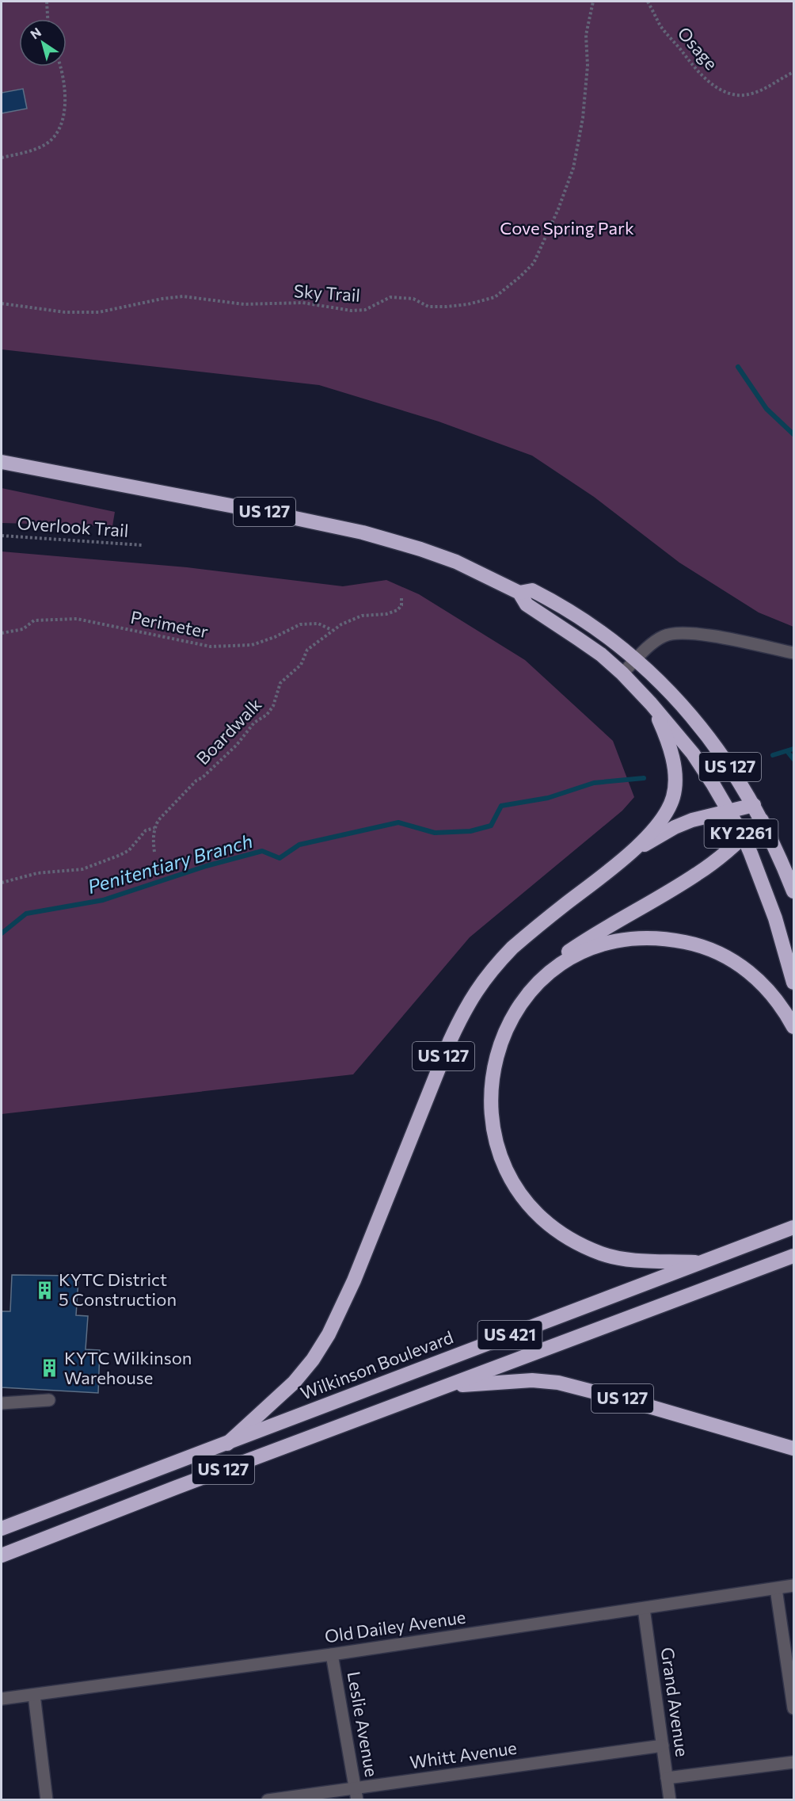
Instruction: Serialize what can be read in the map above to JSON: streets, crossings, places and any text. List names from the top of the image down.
{
  "streets": {
    "highway": [
      "US 127",
      "KY 2261",
      "US 421",
      "Wilkinson Boulevard"
    ],
    "street": [
      "Old Dailey Avenue",
      "Grand Avenue",
      "Leslie Avenue",
      "Whitt Avenue"
    ],
    "path": [
      "Osage",
      "Sky Trail",
      "Overlook Trail",
      "Perimeter",
      "Boardwalk"
    ]
  },
  "crossings": [
    ["US 127", "KY 2261"],
    ["US 127", "US 421"],
    ["US 127", "Wilkinson Boulevard"],
    ["Perimeter", "Boardwalk"],
    ["Old Dailey Avenue", "Grand Avenue"],
    ["Old Dailey Avenue", "Leslie Avenue"],
    ["Grand Avenue", "Whitt Avenue"],
    ["Leslie Avenue", "Whitt Avenue"]
  ],
  "water": ["Penitentiary Branch"],
  "parks": ["Cove Spring Park"],
  "places": {
    "building": ["KYTC District 5 Construction", "KYTC Wilkinson Warehouse"]
  },
  "north": "top left"
}
